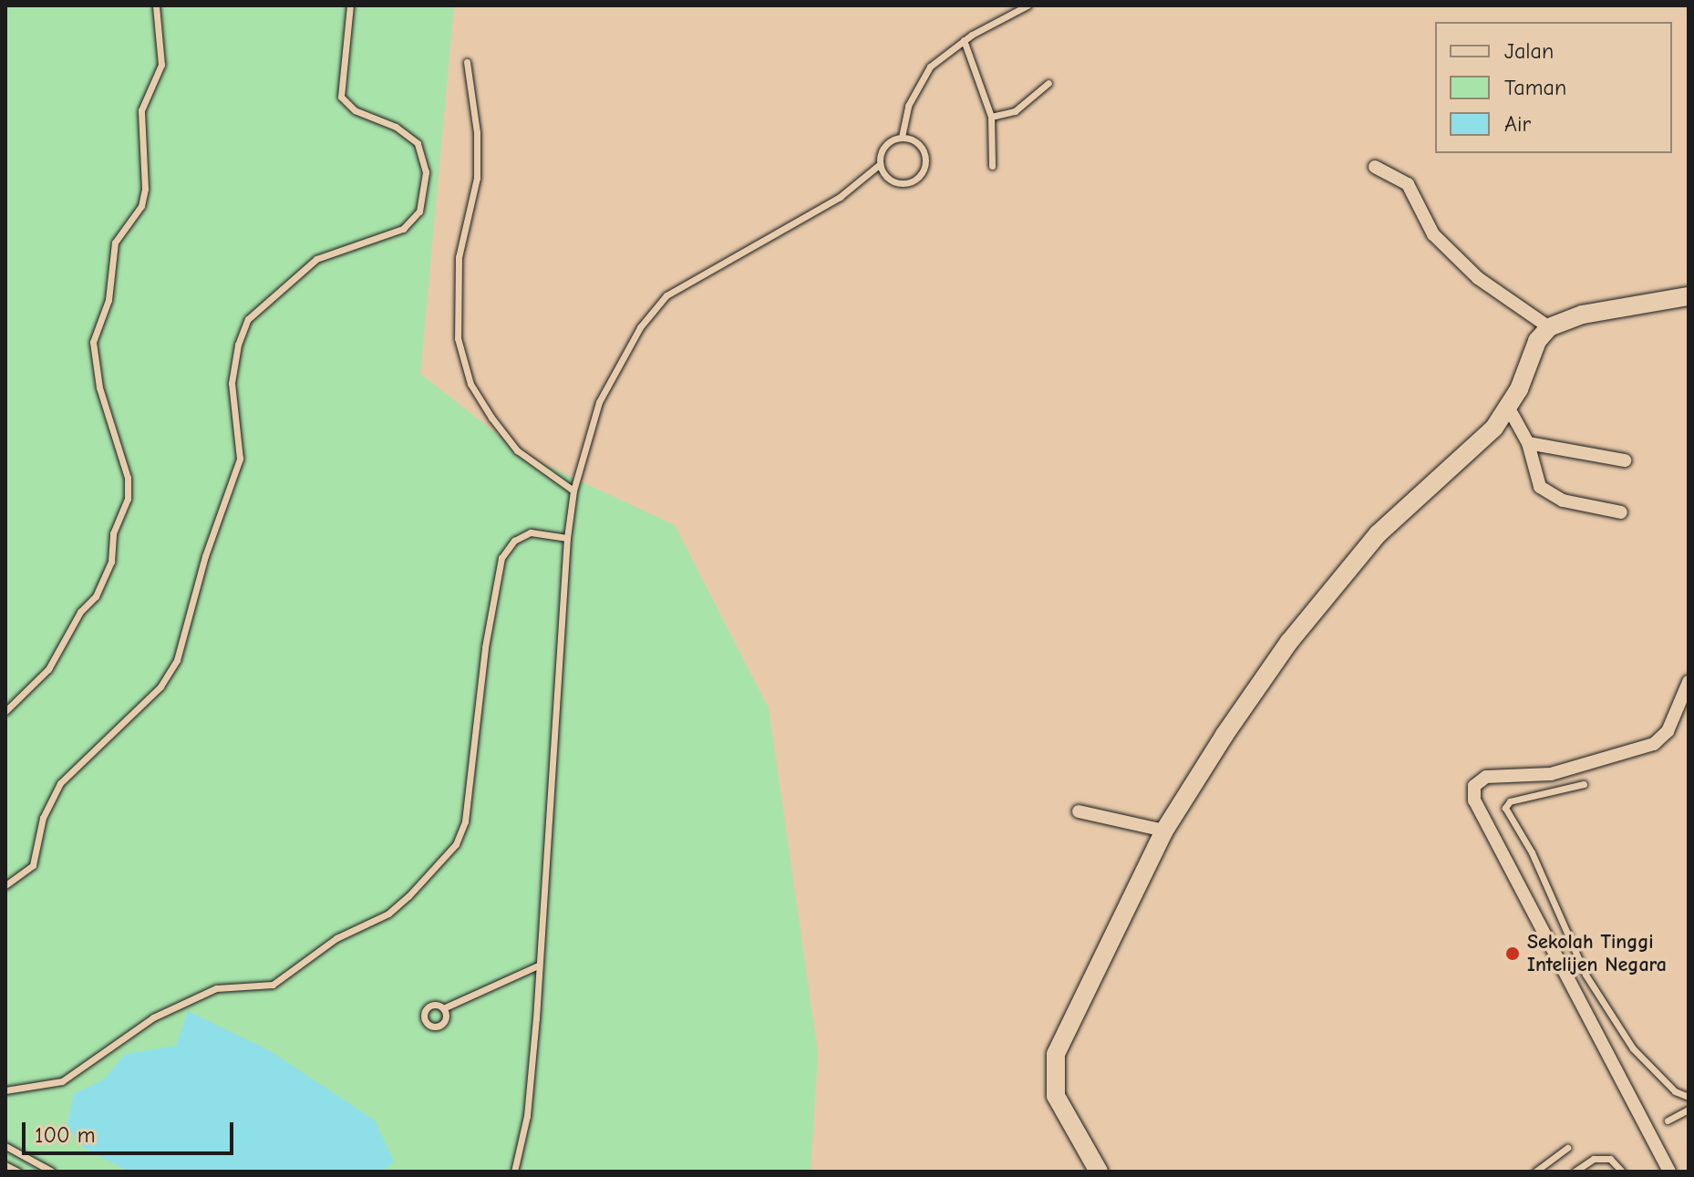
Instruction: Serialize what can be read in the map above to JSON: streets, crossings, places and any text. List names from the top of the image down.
{
  "places": ["Sekolah Tinggi Intelijen Negara"],
  "legend": ["Jalan", "Taman", "Air"],
  "scale_bar": "100 m"
}
